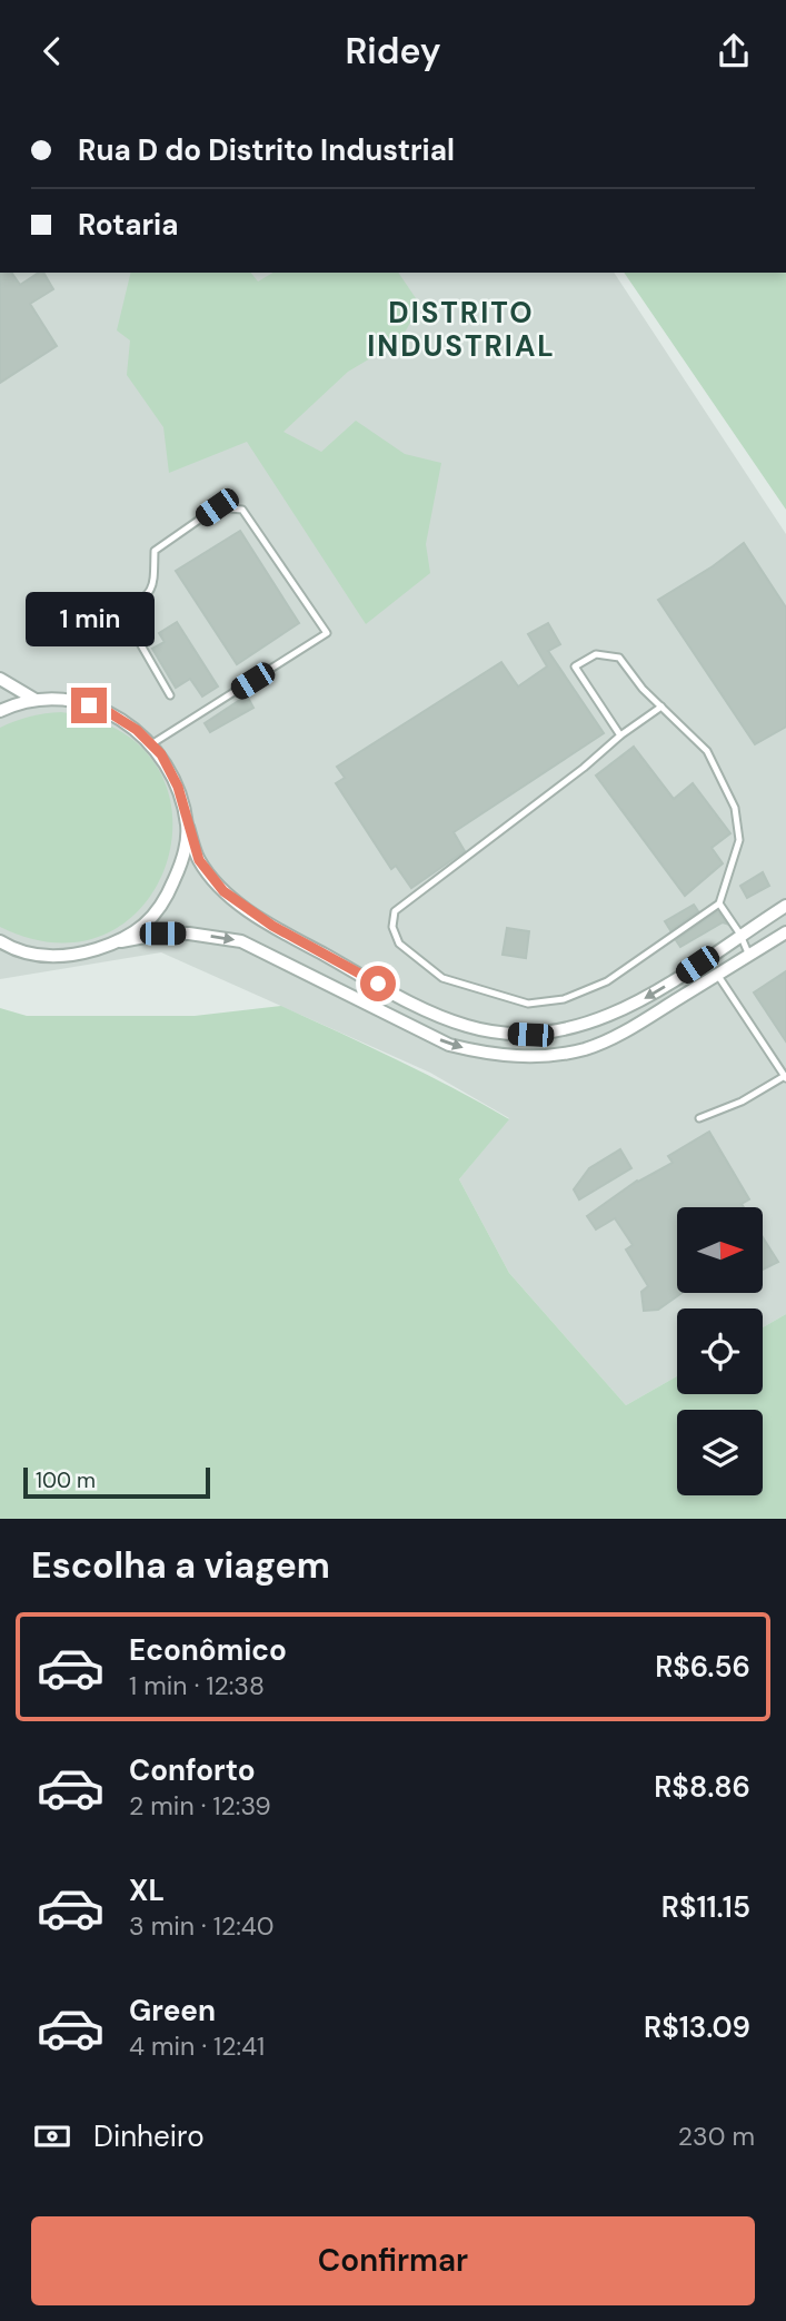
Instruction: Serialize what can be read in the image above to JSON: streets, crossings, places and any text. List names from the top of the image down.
{
  "districts": ["DISTRITO INDUSTRIAL"],
  "scale_bar": "100 m",
  "north": "right",
  "page": {
    "header": "Ridey",
    "banner": ["Rua D do Distrito Industrial", "Rotaria"],
    "bubble": "1 min",
    "scale": "100 m",
    "heading": "Escolha a viagem",
    "list": [
      {
        "name": "Econômico",
        "note": "1 min · 12:38",
        "value": "R$6.56"
      },
      {
        "name": "Conforto",
        "note": "2 min · 12:39",
        "value": "R$8.86"
      },
      {
        "name": "XL",
        "note": "3 min · 12:40",
        "value": "R$11.15"
      },
      {
        "name": "Green",
        "note": "4 min · 12:41",
        "value": "R$13.09"
      }
    ],
    "pay": ["Dinheiro", "230 m"],
    "buttons": "Confirmar"
  }
}
